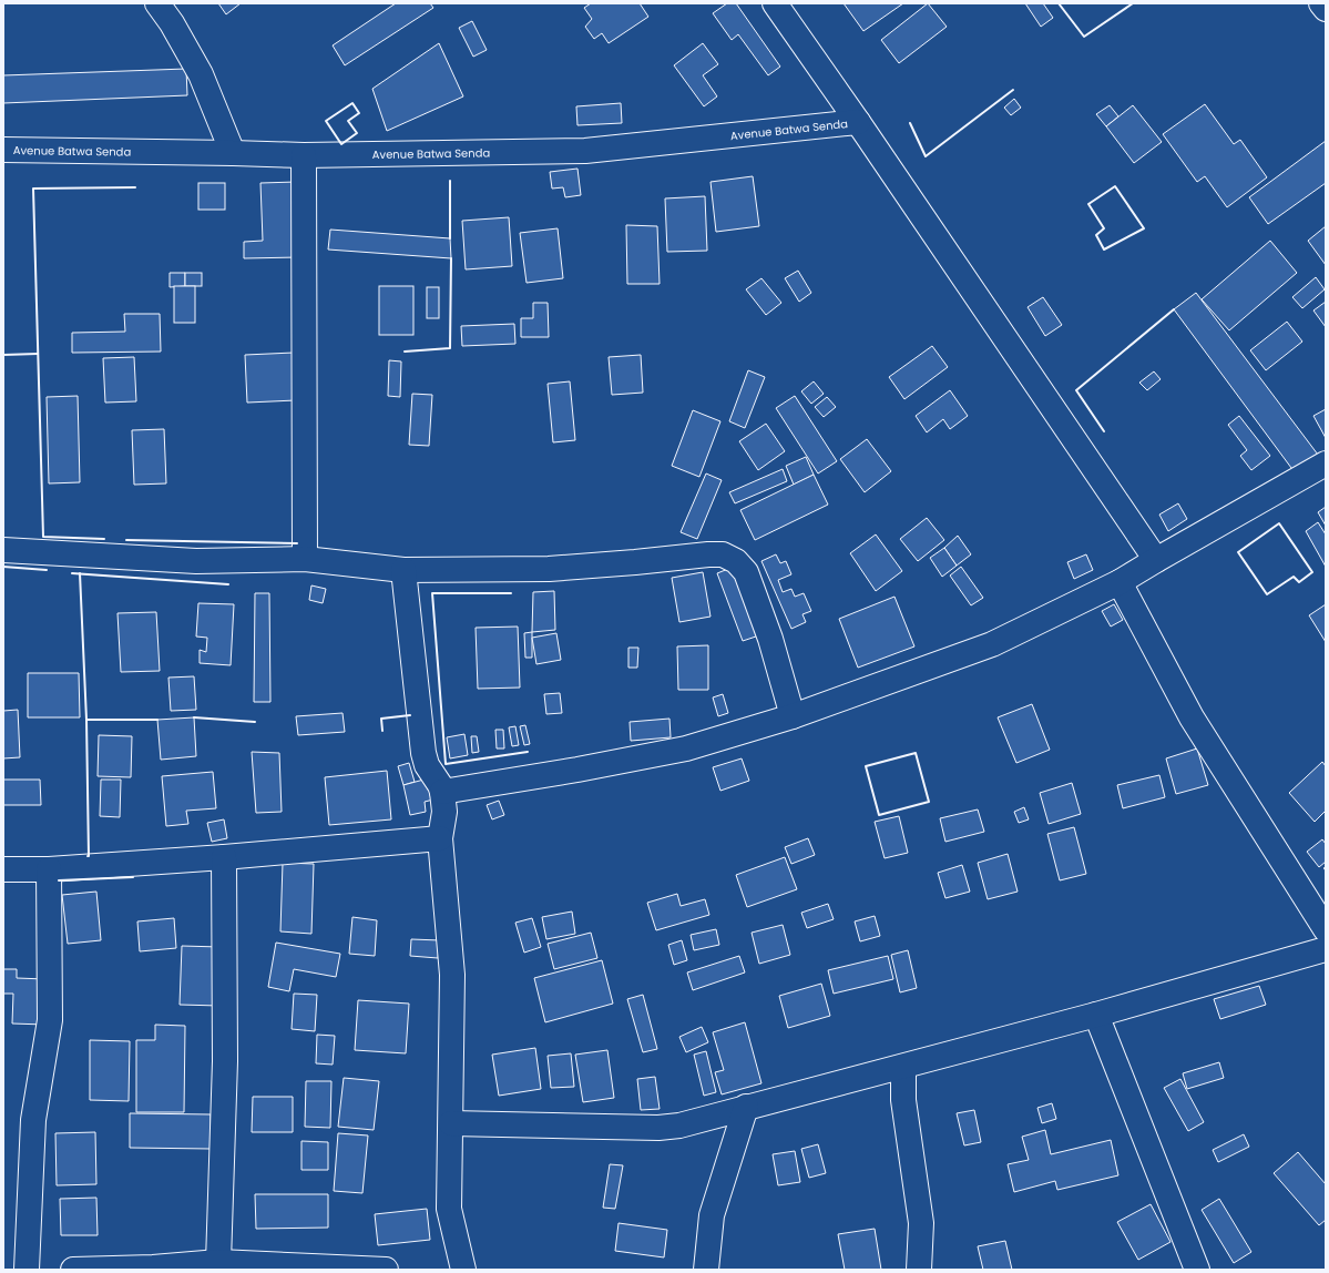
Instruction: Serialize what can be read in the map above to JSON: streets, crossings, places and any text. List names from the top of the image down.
{
  "streets": {
    "street": ["Avenue Batwa Senda"]
  }
}
